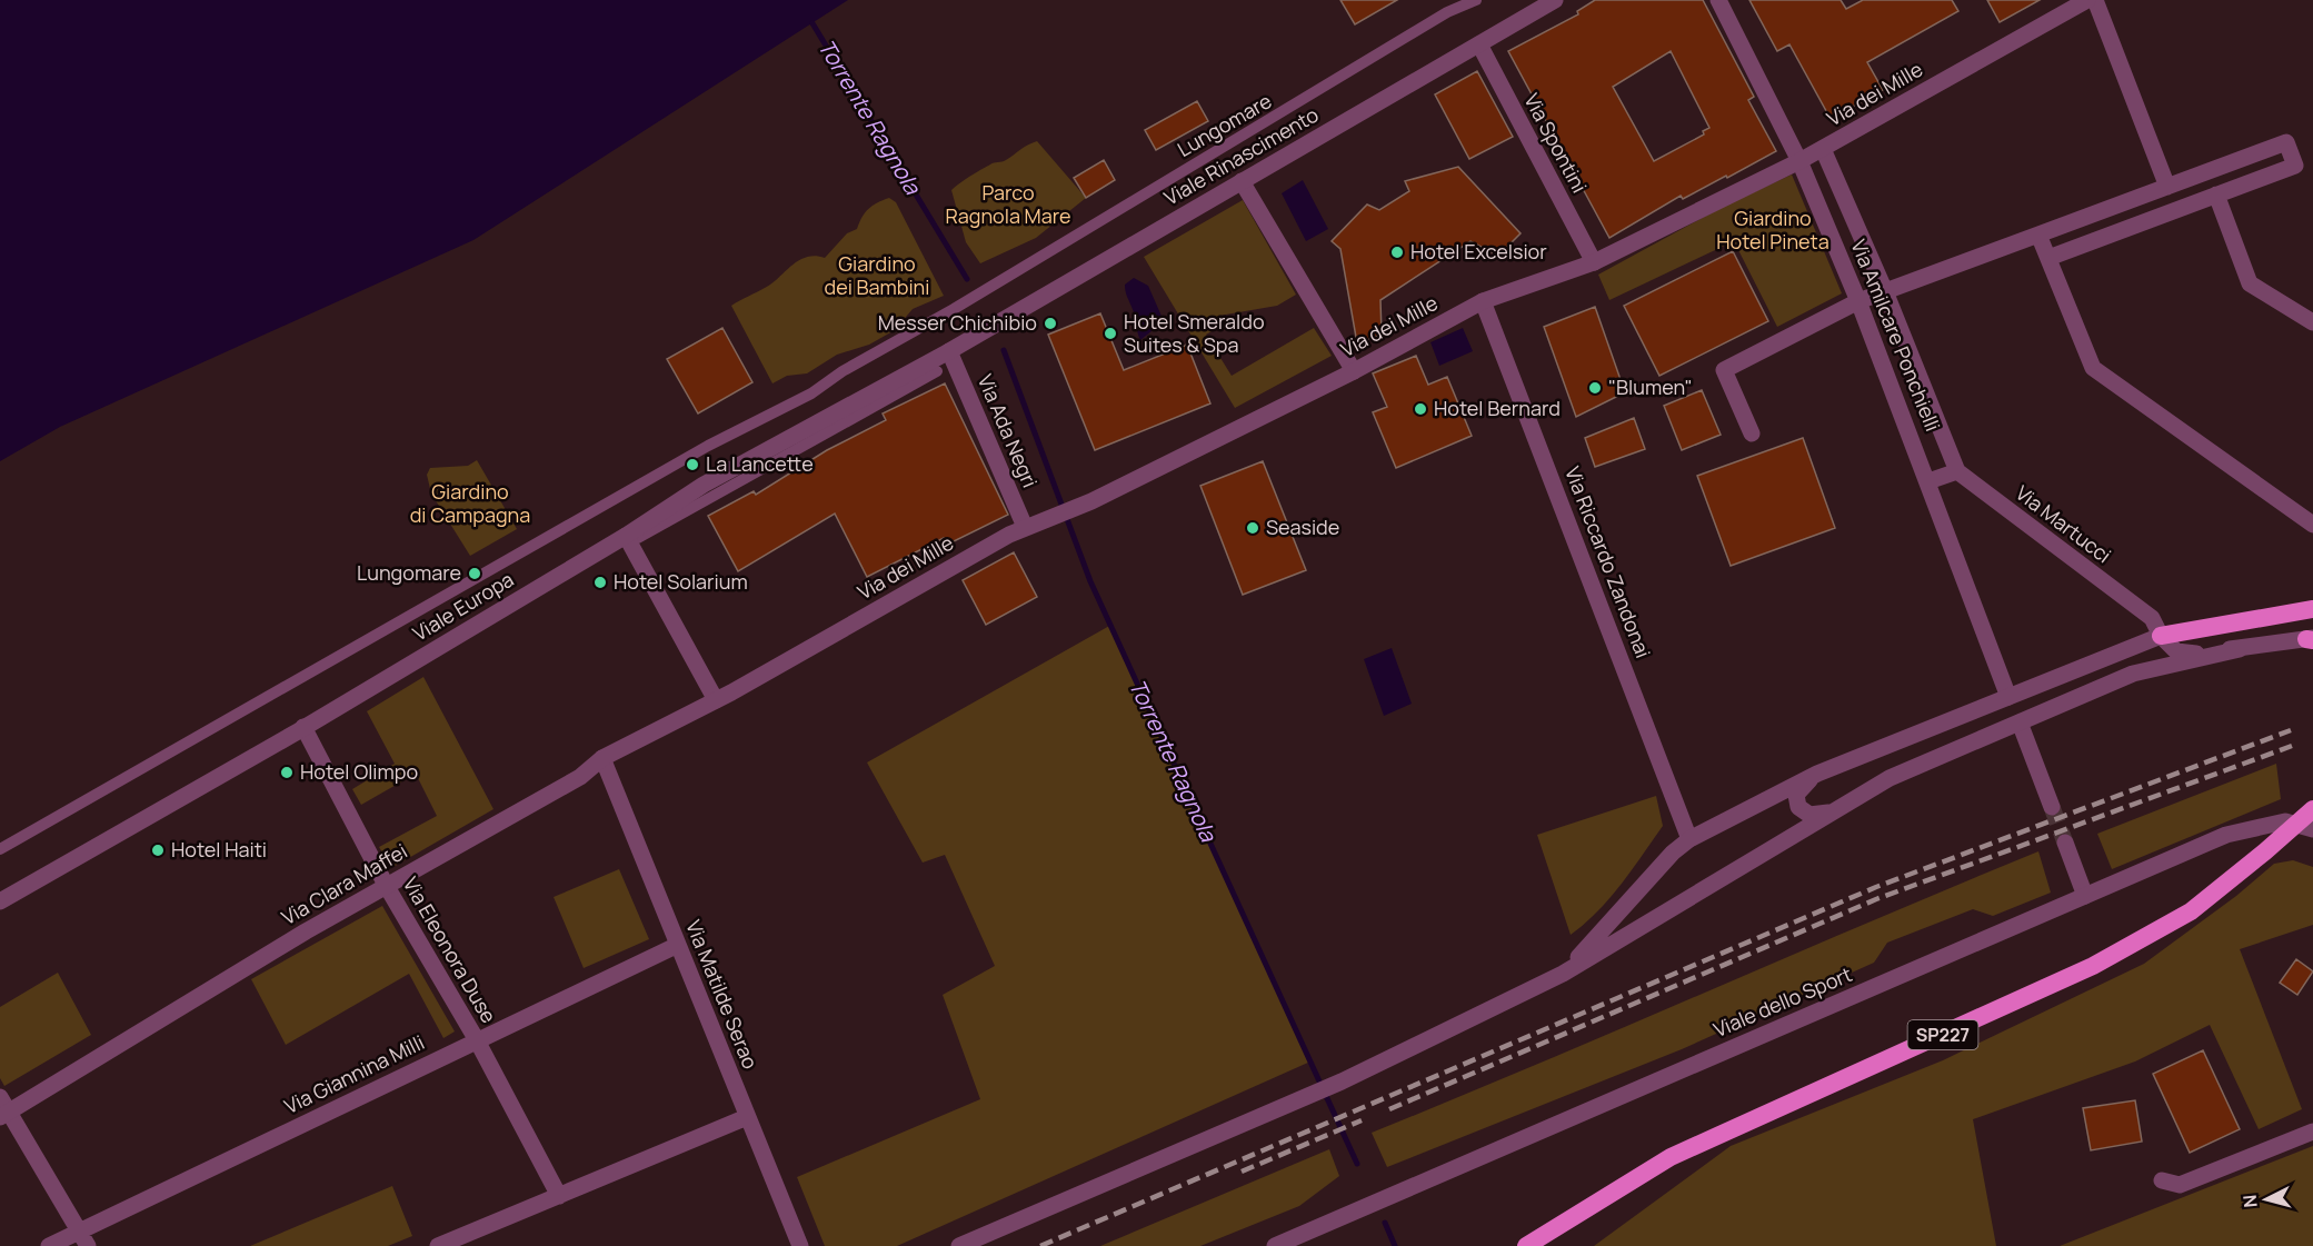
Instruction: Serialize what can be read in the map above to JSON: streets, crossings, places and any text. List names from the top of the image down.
{
  "streets": {
    "highway": ["SP227"],
    "street": [
      "Via dei Mille",
      "Lungomare",
      "Via Spontini",
      "Viale Rinascimento",
      "Via Amilcare Ponchielli",
      "Via Ada Negri",
      "Via Martucci",
      "Via Riccardo Zandonai",
      "Viale Europa",
      "Via Clara Maffei",
      "Via Eleonora Duse",
      "Via Matilde Serao",
      "Viale dello Sport",
      "Via Giannina Milli"
    ]
  },
  "crossings": [
    ["Via dei Mille", "Via Spontini"],
    ["Via dei Mille", "Via Amilcare Ponchielli"],
    ["Via dei Mille", "Via Ada Negri"],
    ["Via dei Mille", "Via Riccardo Zandonai"],
    ["Via dei Mille", "Via Clara Maffei"],
    ["Via Spontini", "Viale Rinascimento"],
    ["Viale Rinascimento", "Via Ada Negri"],
    ["Viale Rinascimento", "Viale Europa"],
    ["Via Amilcare Ponchielli", "Via Martucci"],
    ["Via Ada Negri", "Viale Europa"],
    ["Viale Europa", "Via Eleonora Duse"],
    ["Via Clara Maffei", "Via Eleonora Duse"],
    ["Via Clara Maffei", "Via Matilde Serao"],
    ["Via Eleonora Duse", "Via Giannina Milli"],
    ["Via Matilde Serao", "Via Giannina Milli"]
  ],
  "water": ["Torrente Ragnola"],
  "parks": [
    "Parco Ragnola Mare",
    "Giardino Hotel Pineta",
    "Giardino dei Bambini",
    "Giardino di Campagna"
  ],
  "places": [
    "Hotel Excelsior",
    "Messer Chichibio",
    "Hotel Smeraldo Suites & Spa",
    "\"Blumen\"",
    "Hotel Bernard",
    "La Lancette",
    "Seaside",
    "Lungomare",
    "Hotel Solarium",
    "Hotel Olimpo",
    "Hotel Haiti"
  ],
  "north": "left"
}
